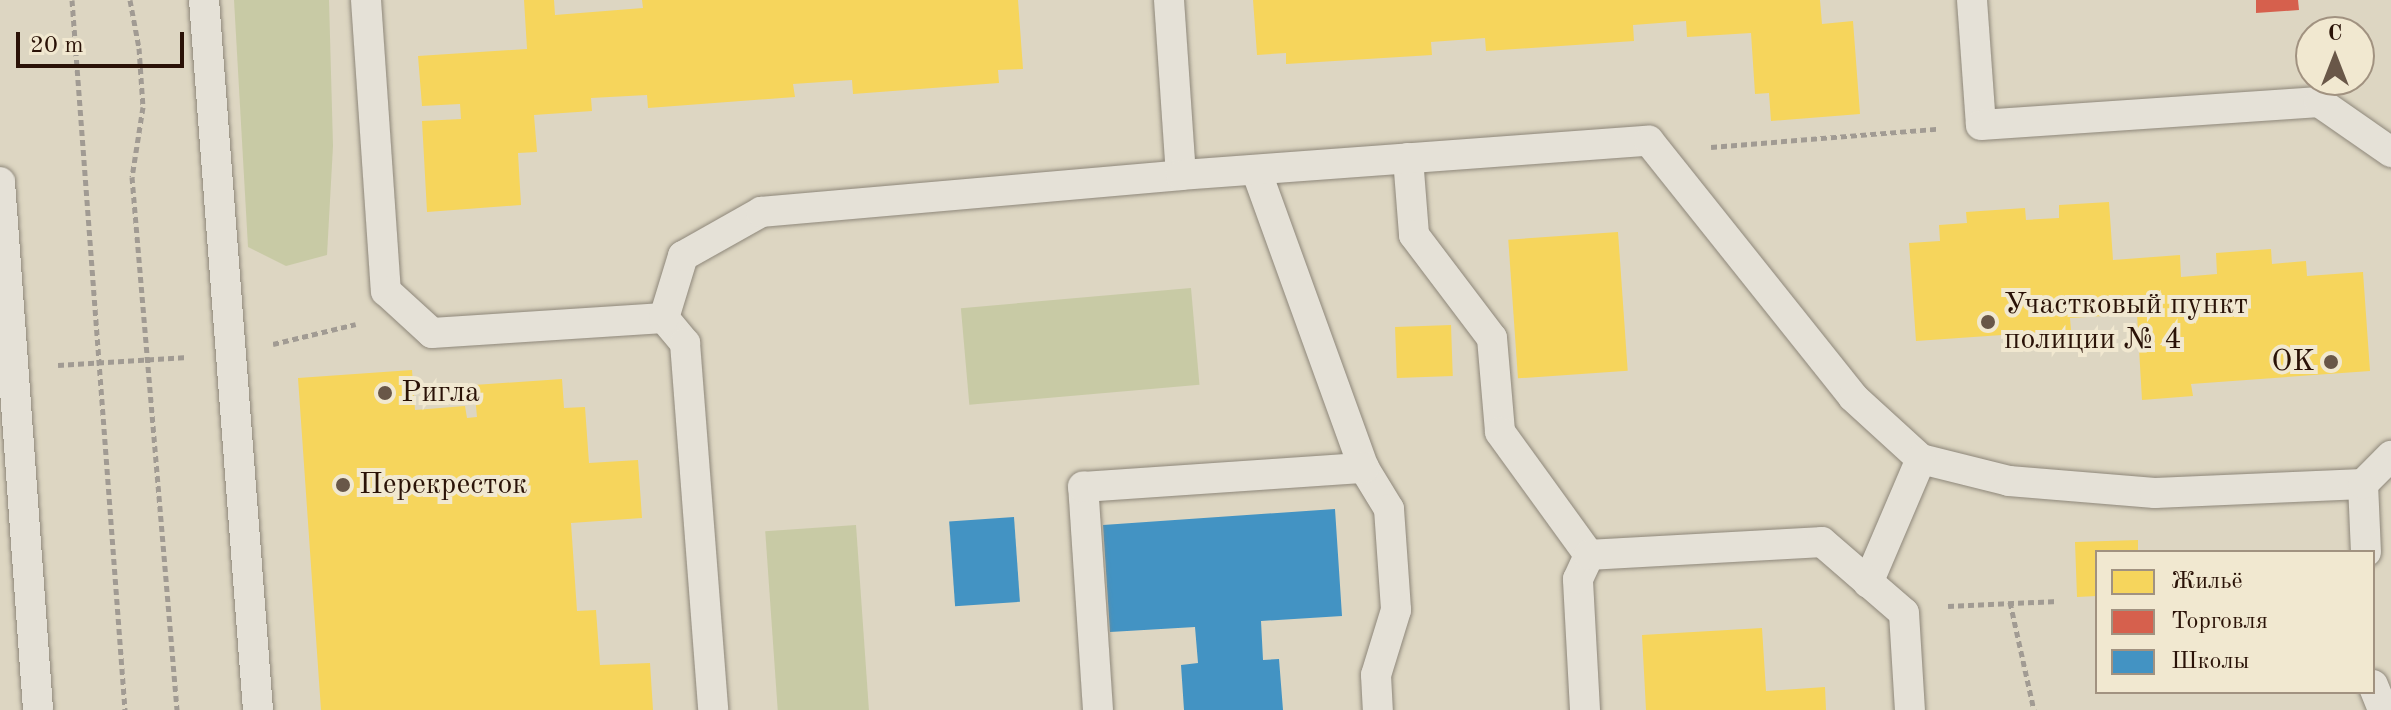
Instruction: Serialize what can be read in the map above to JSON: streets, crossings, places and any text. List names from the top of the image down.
{
  "places": [
    "Участковый пункт полиции № 4",
    "OK",
    "Ригла",
    "Перекресток"
  ],
  "legend": ["Жильё", "Торговля", "Школы"],
  "scale_bar": "20 m",
  "north": "top"
}
